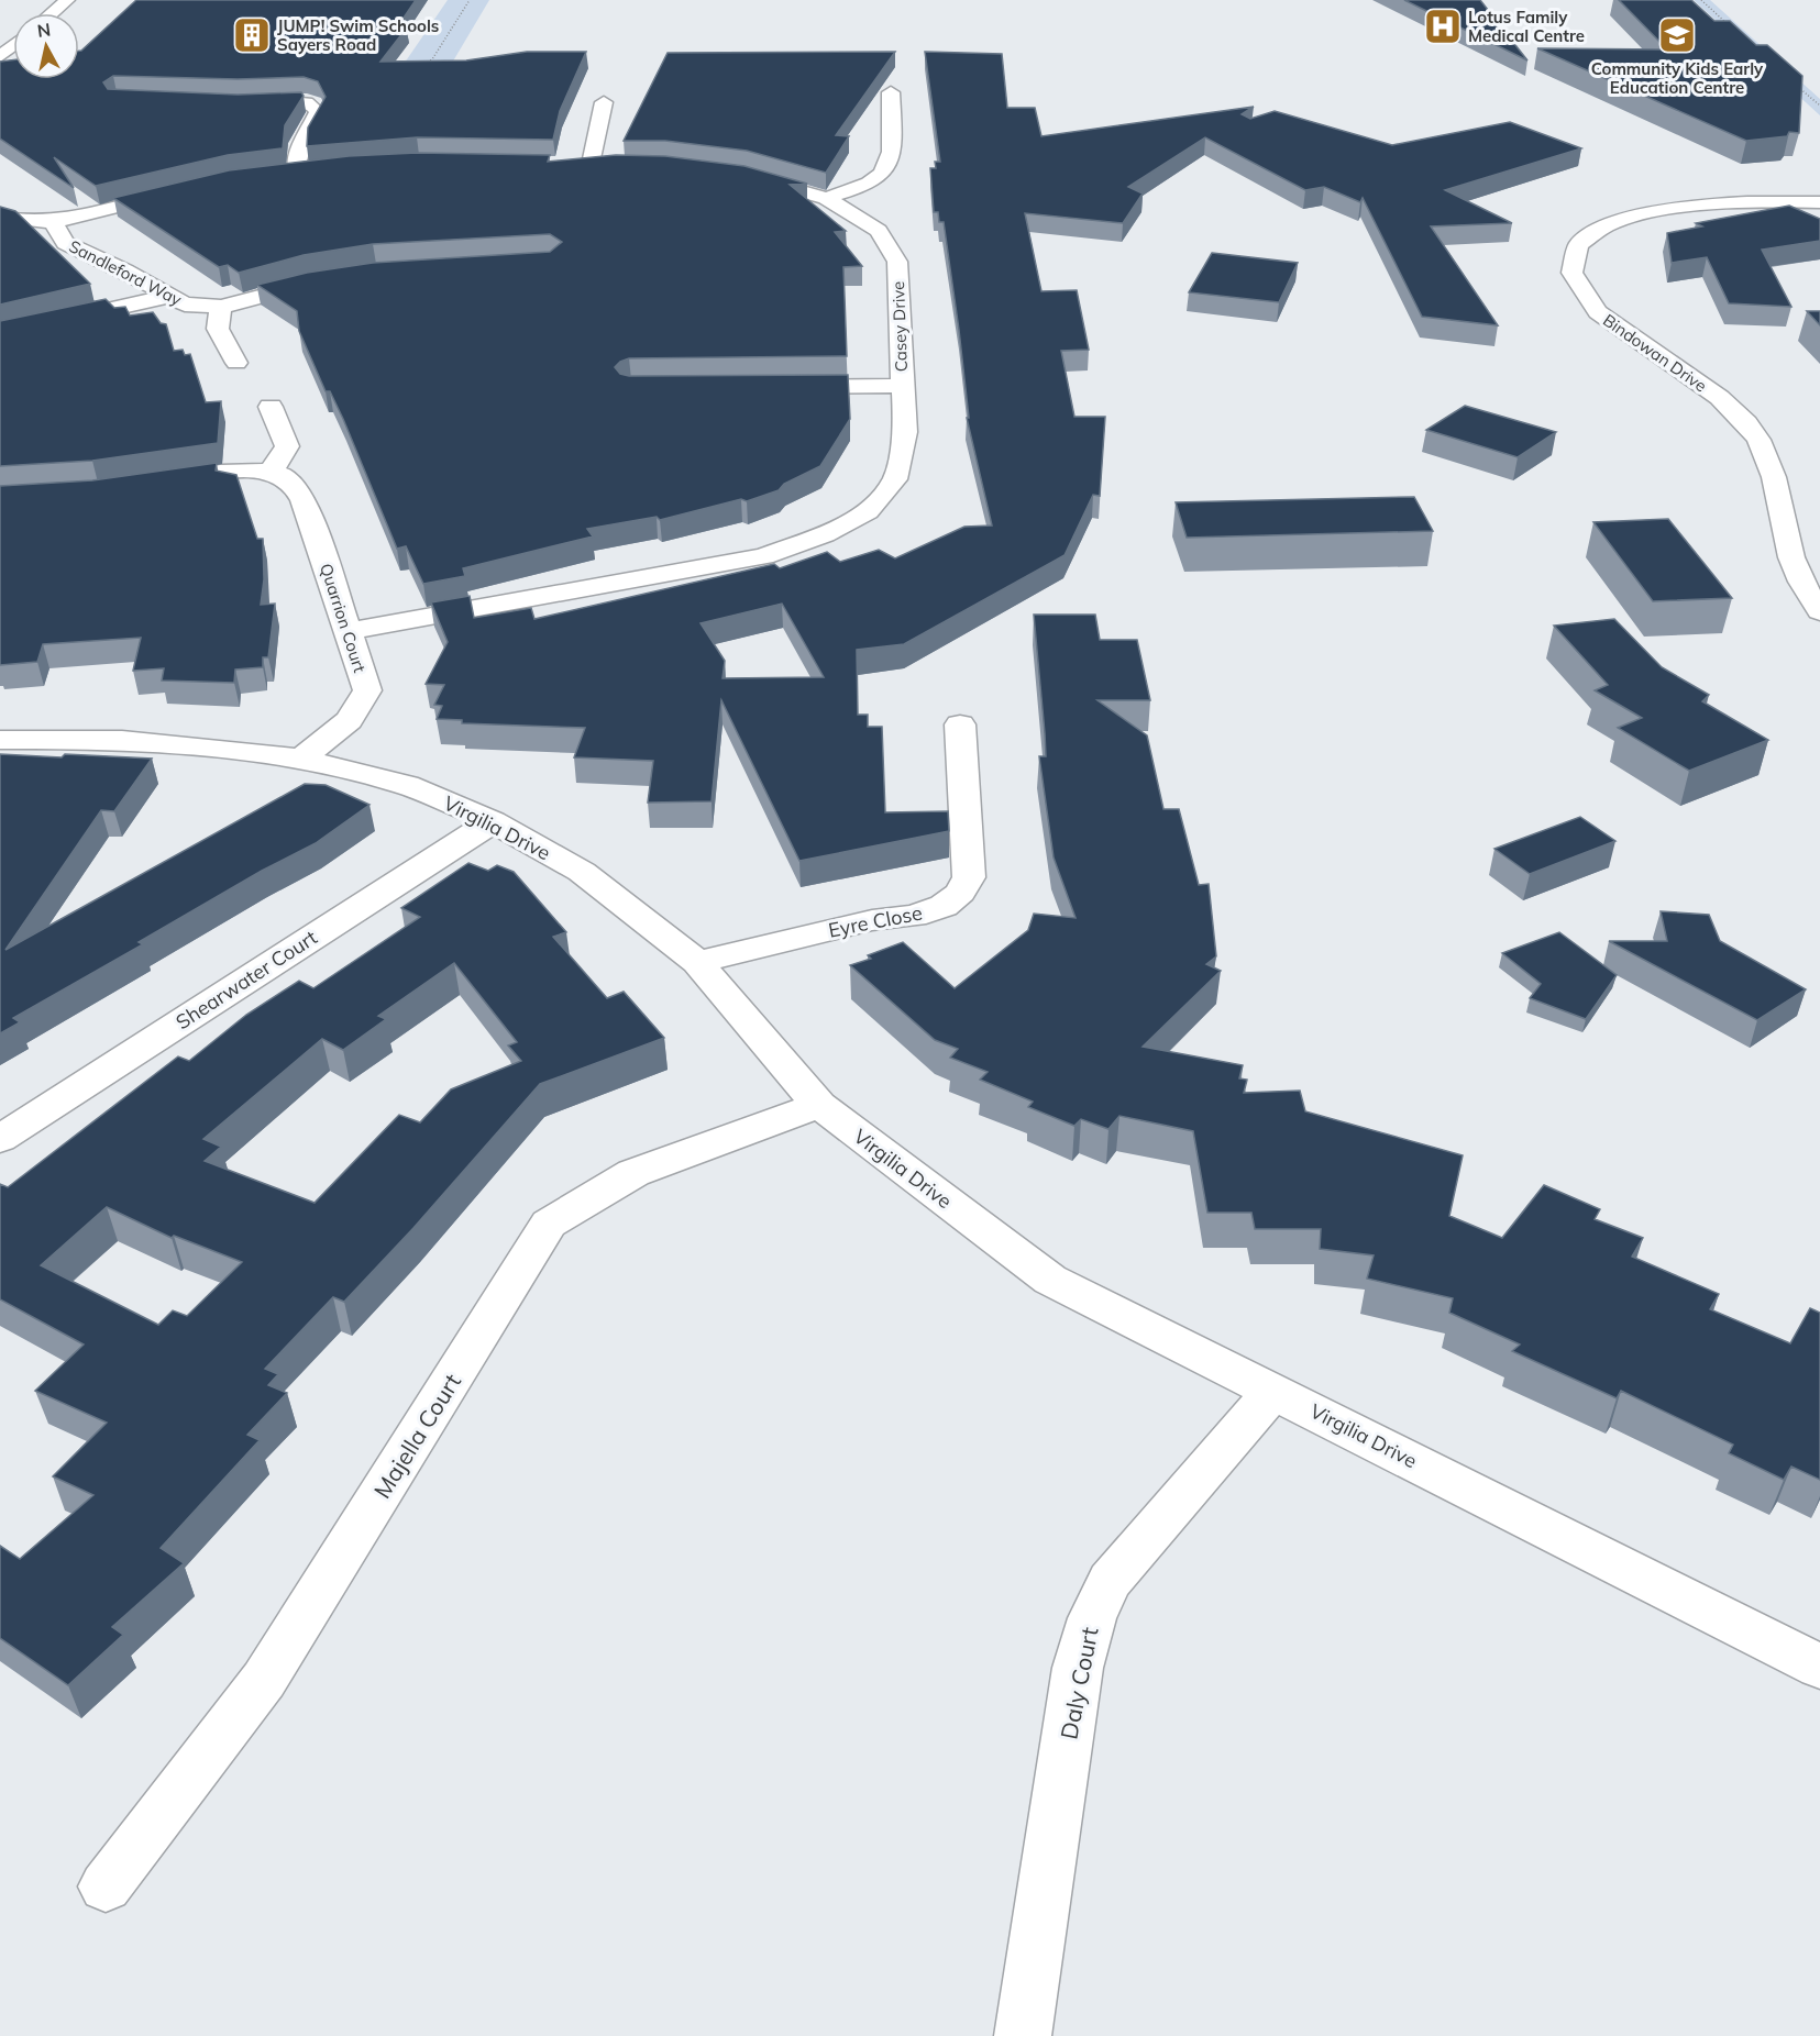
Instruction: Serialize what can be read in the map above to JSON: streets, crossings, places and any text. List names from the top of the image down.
{
  "streets": {
    "street": [
      "Sandleford Way",
      "Casey Drive",
      "Bindowan Drive",
      "Quarrion Court",
      "Virgilia Drive",
      "Eyre Close",
      "Shearwater Court",
      "Majella Court",
      "Daly Court"
    ]
  },
  "crossings": [
    ["Casey Drive", "Quarrion Court"],
    ["Quarrion Court", "Virgilia Drive"],
    ["Virgilia Drive", "Eyre Close"],
    ["Virgilia Drive", "Shearwater Court"],
    ["Virgilia Drive", "Majella Court"],
    ["Virgilia Drive", "Daly Court"]
  ],
  "places": {
    "hospital": ["Lotus Family Medical Centre"],
    "building": ["JUMP! Swim Schools Sayers Road"],
    "school or university": ["Community Kids Early Education Centre"]
  },
  "north": "top"
}
